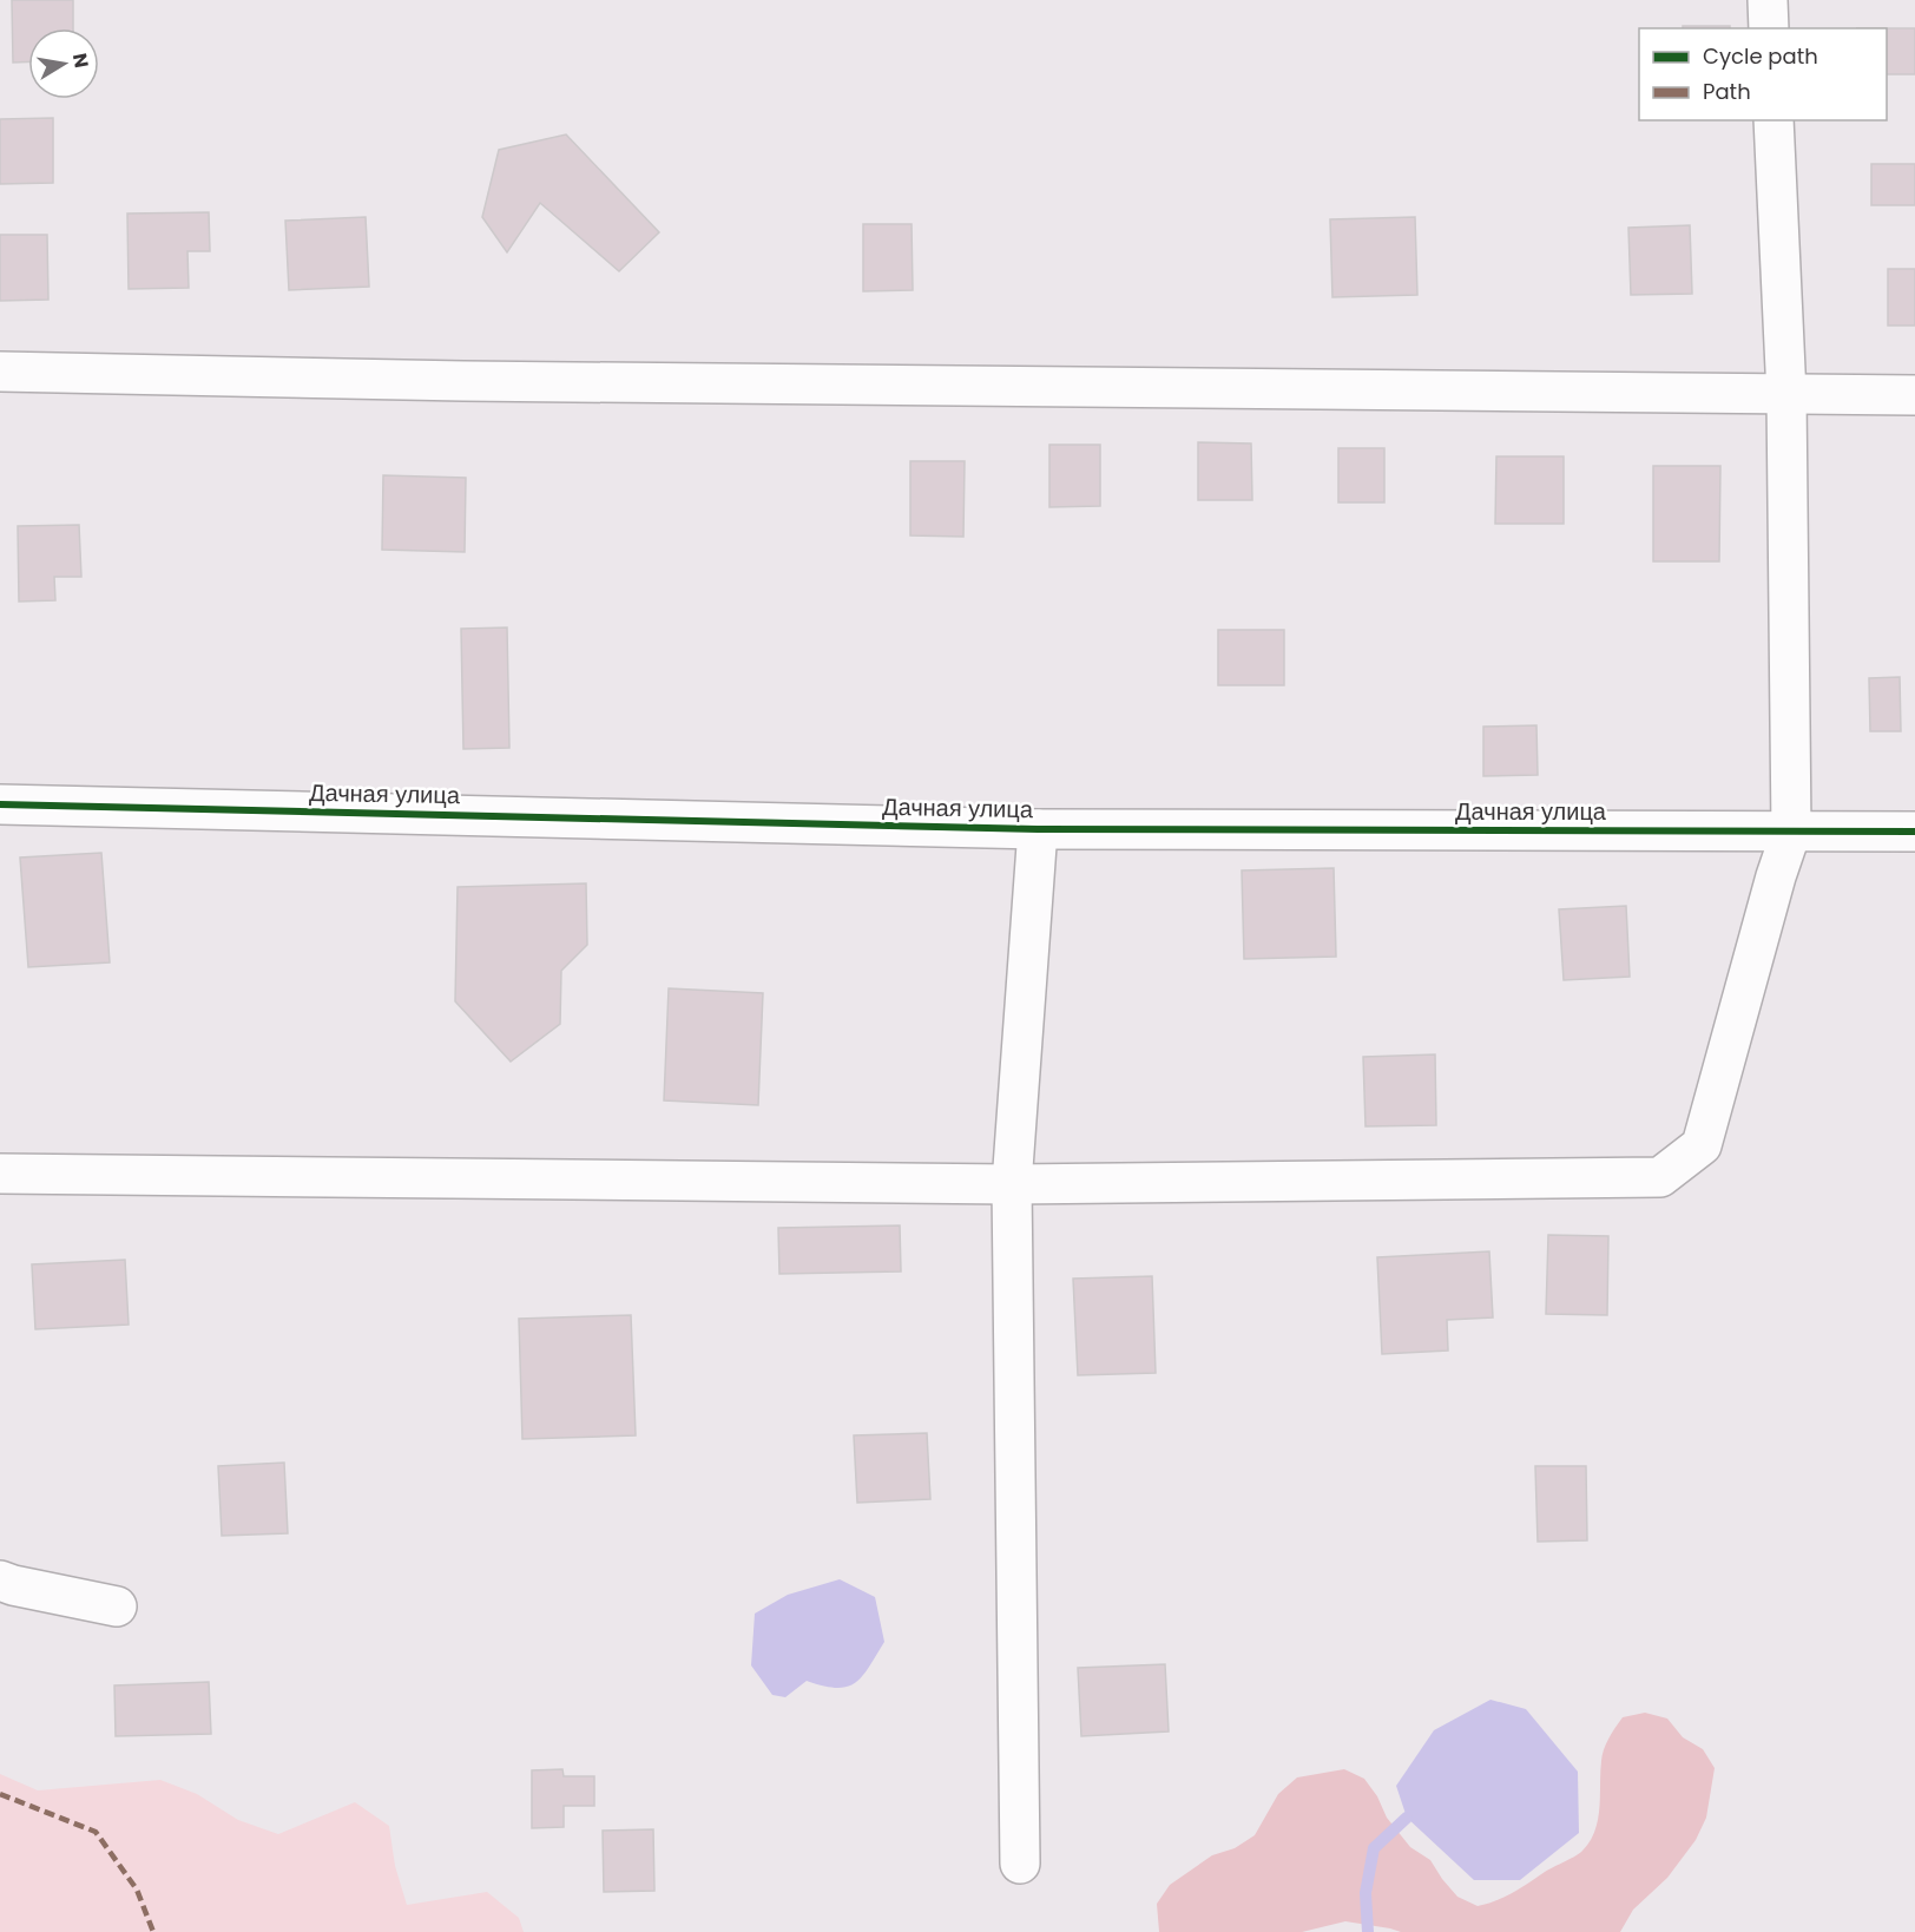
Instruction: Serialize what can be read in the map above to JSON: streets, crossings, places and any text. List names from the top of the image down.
{
  "streets": {
    "street": ["Дачная улица"]
  },
  "legend": ["Cycle path", "Path"],
  "north": "right"
}
